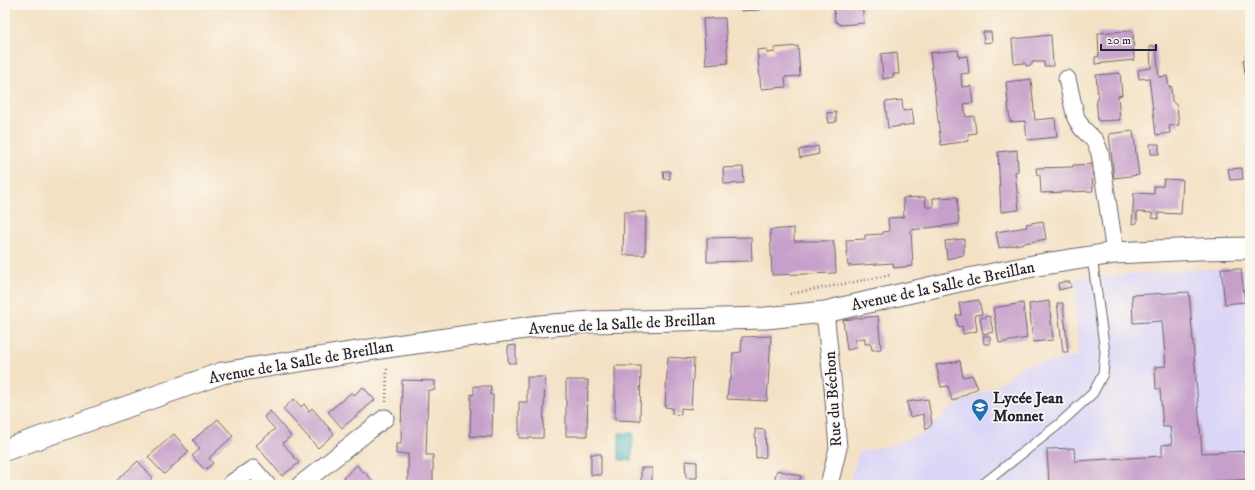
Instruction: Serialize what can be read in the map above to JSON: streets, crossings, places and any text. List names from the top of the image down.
{
  "streets": {
    "street": ["Avenue de la Salle de Breillan", "Rue du Béchon"]
  },
  "crossings": [
    ["Avenue de la Salle de Breillan", "Rue du Béchon"]
  ],
  "places": {
    "school or university": ["Lycée Jean Monnet"]
  },
  "scale_bar": "20 m"
}
